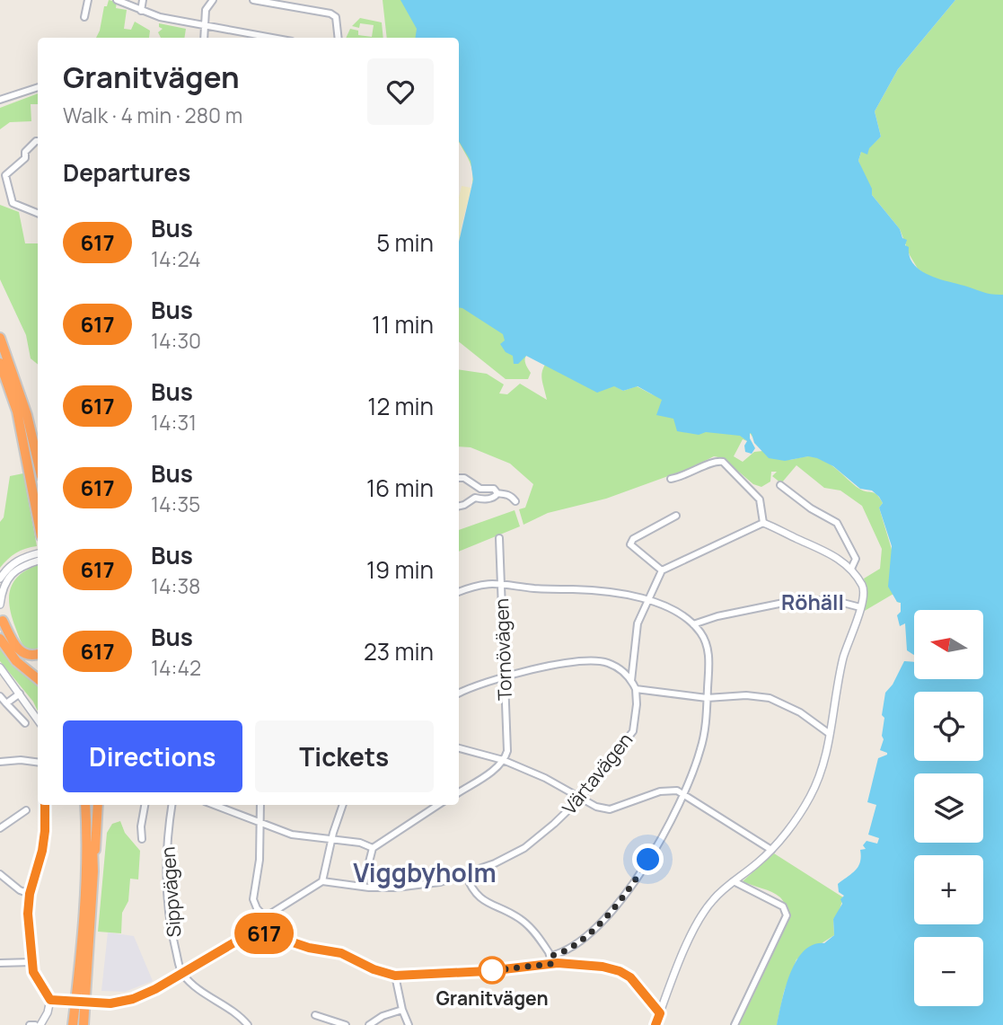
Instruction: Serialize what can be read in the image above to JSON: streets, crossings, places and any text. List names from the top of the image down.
{
  "streets": {
    "street": ["Tornövägen", "Värtavägen", "Sippvägen"]
  },
  "crossings": [
    ["Tornövägen", "Värtavägen"]
  ],
  "districts": ["Röhäll", "Viggbyholm"],
  "places": ["Granitvägen"],
  "lines": ["bus line 617"],
  "north": "left",
  "page": {
    "on_map": "617",
    "heading": [
      ["Granitvägen", "Walk · 4 min · 280 m"],
      "Departures"
    ],
    "list": [
      {
        "mark": "617",
        "name": "Bus",
        "note": "14:24",
        "value": "5 min"
      },
      {
        "mark": "617",
        "name": "Bus",
        "note": "14:30",
        "value": "11 min"
      },
      {
        "mark": "617",
        "name": "Bus",
        "note": "14:31",
        "value": "12 min"
      },
      {
        "mark": "617",
        "name": "Bus",
        "note": "14:35",
        "value": "16 min"
      },
      {
        "mark": "617",
        "name": "Bus",
        "note": "14:38",
        "value": "19 min"
      },
      {
        "mark": "617",
        "name": "Bus",
        "note": "14:42",
        "value": "23 min"
      }
    ],
    "map_buttons": ["+", "−"],
    "buttons": ["Directions", "Tickets"]
  }
}
